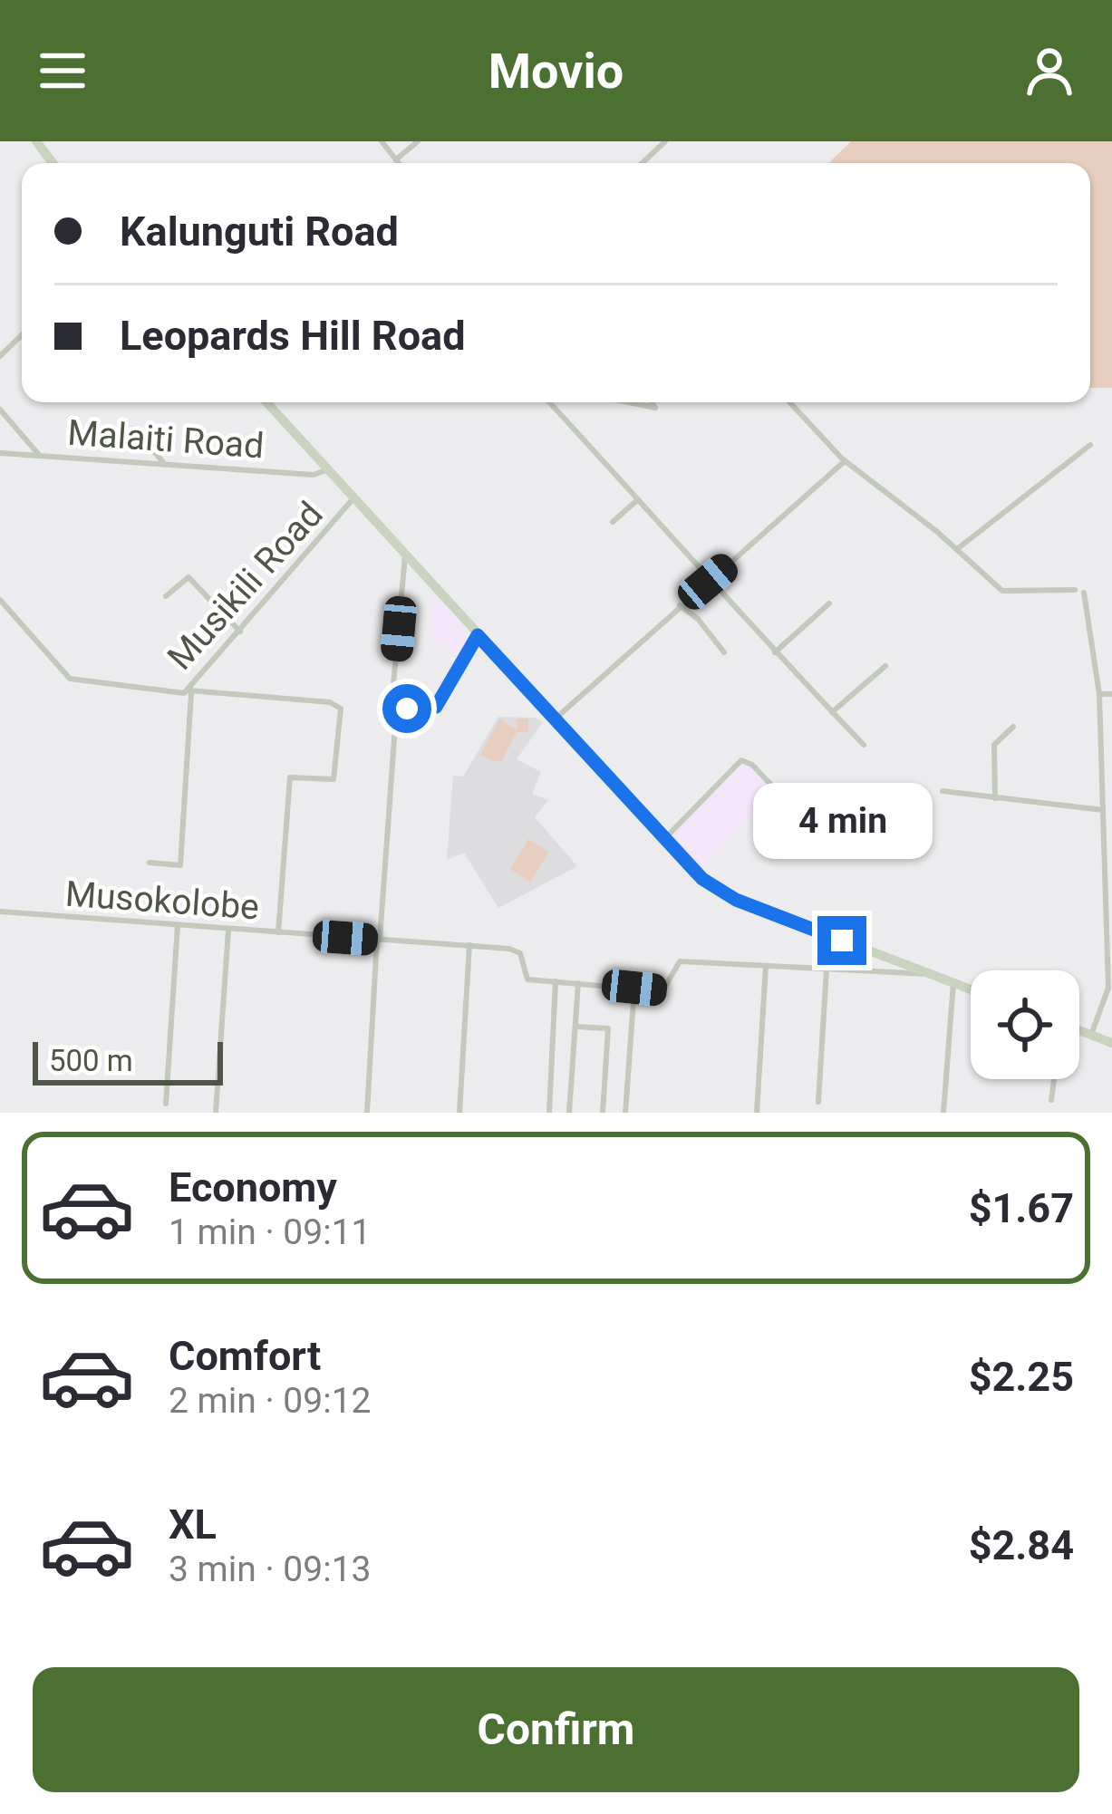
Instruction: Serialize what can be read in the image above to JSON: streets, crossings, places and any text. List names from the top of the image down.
{
  "streets": {
    "street": ["Malaiti Road", "Musikili Road", "Musokolobe"]
  },
  "scale_bar": "500 m",
  "page": {
    "header": "Movio",
    "banner": ["Kalunguti Road", "Leopards Hill Road"],
    "bubble": "4 min",
    "scale": "500 m",
    "list": [
      {
        "name": "Economy",
        "note": "1 min · 09:11",
        "value": "$1.67"
      },
      {
        "name": "Comfort",
        "note": "2 min · 09:12",
        "value": "$2.25"
      },
      {
        "name": "XL",
        "note": "3 min · 09:13",
        "value": "$2.84"
      }
    ],
    "buttons": "Confirm"
  }
}
